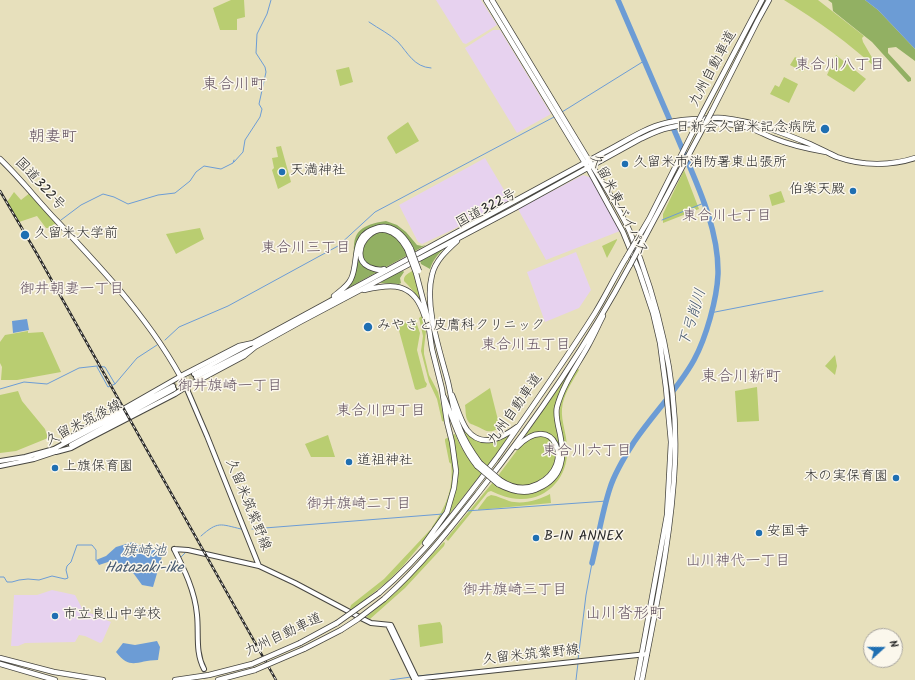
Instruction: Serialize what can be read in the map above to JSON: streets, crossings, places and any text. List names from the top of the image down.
{
  "streets": {
    "highway": ["九州自動車道", "国道322号", "久留米東バイパス"],
    "main road": ["久留米筑後線", "久留米筑紫野線"]
  },
  "crossings": [
    ["国道322号", "久留米東バイパス"],
    ["国道322号", "久留米筑紫野線"],
    ["久留米東バイパス", "久留米筑紫野線"]
  ],
  "districts": [
    "東合川八丁目",
    "東合川町",
    "朝妻町",
    "東合川七丁目",
    "東合川三丁目",
    "御井朝妻一丁目",
    "東合川五丁目",
    "東合川新町",
    "御井旗崎一丁目",
    "東合川四丁目",
    "東合川六丁目",
    "御井旗崎二丁目",
    "山川神代一丁目",
    "御井旗崎三丁目",
    "山川沓形町"
  ],
  "water": ["下弓削川", "旗崎池 Hatazaki-ike"],
  "places": [
    "日新会久留米記念病院",
    "久留米市消防署東出張所",
    "天満神社",
    "伯楽天殿",
    "久留米大学前",
    "みやさと皮膚科クリニック",
    "道祖神社",
    "上旗保育園",
    "木の実保育園",
    "安国寺",
    "B-IN ANNEX",
    "市立良山中学校"
  ],
  "north": "right"
}
